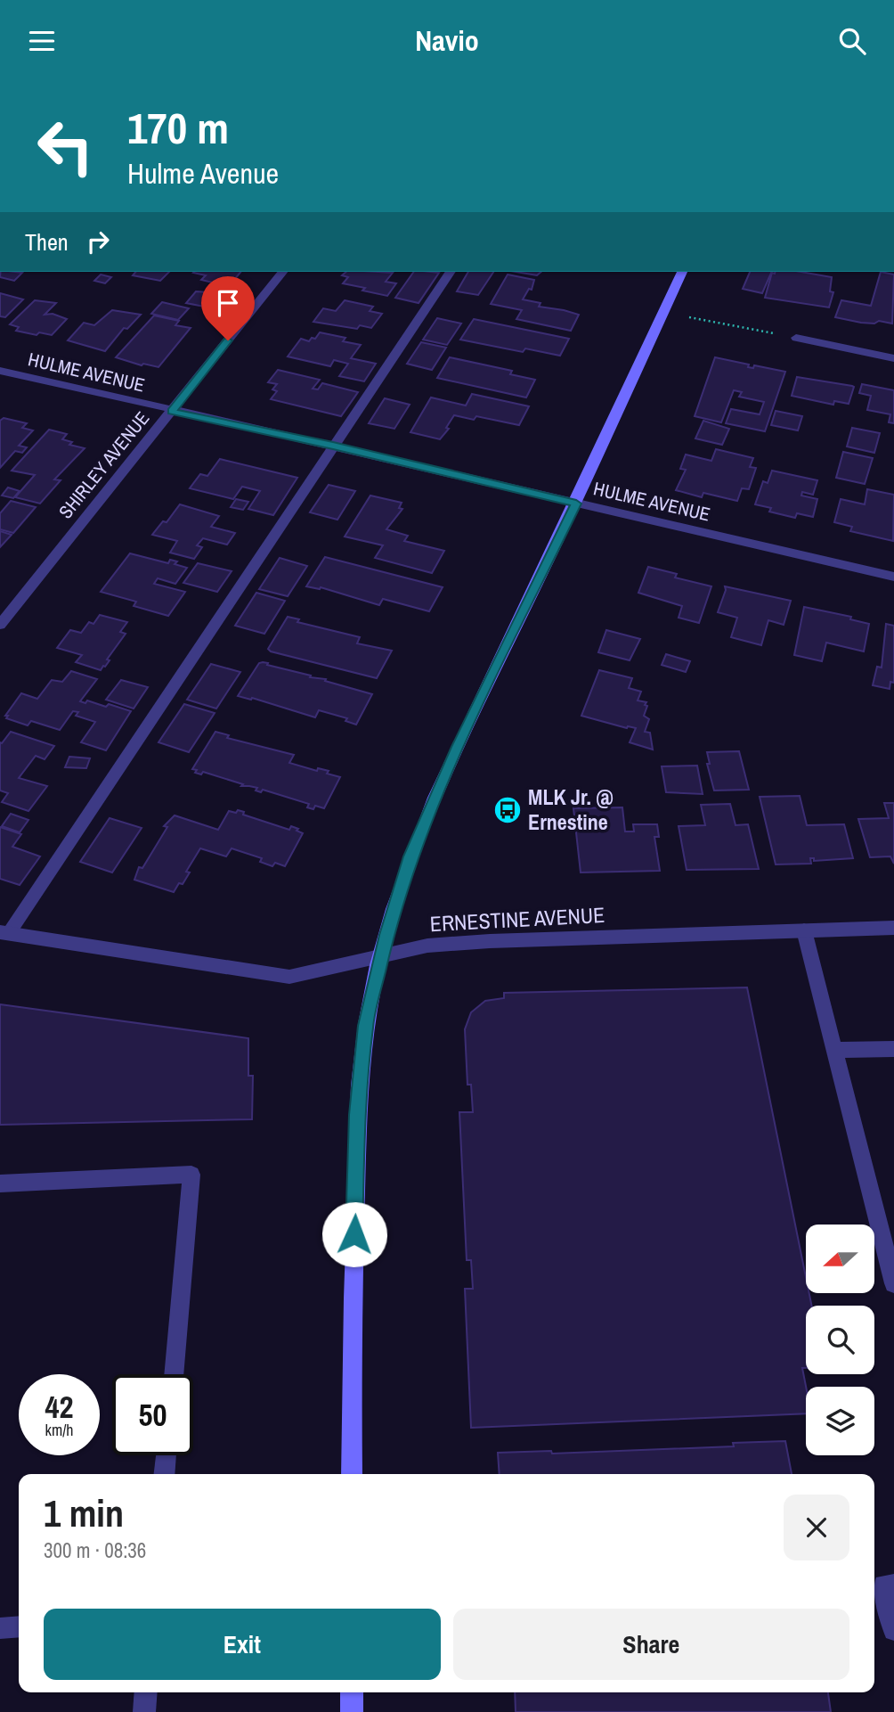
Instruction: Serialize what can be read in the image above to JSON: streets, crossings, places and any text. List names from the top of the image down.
{
  "streets": {
    "street": ["HULME AVENUE", "SHIRLEY AVENUE", "ERNESTINE AVENUE"]
  },
  "crossings": [
    ["HULME AVENUE", "SHIRLEY AVENUE"]
  ],
  "places": {
    "bus stop": ["MLK Jr. @ Ernestine"]
  },
  "north": "left",
  "page": {
    "header": "Navio",
    "turn": ["170 m", "Hulme Avenue"],
    "then": "Then",
    "speed": "42 km/h",
    "limit": "50",
    "heading": ["1 min", "300 m · 08:36"],
    "buttons": ["Exit", "Share"]
  }
}
